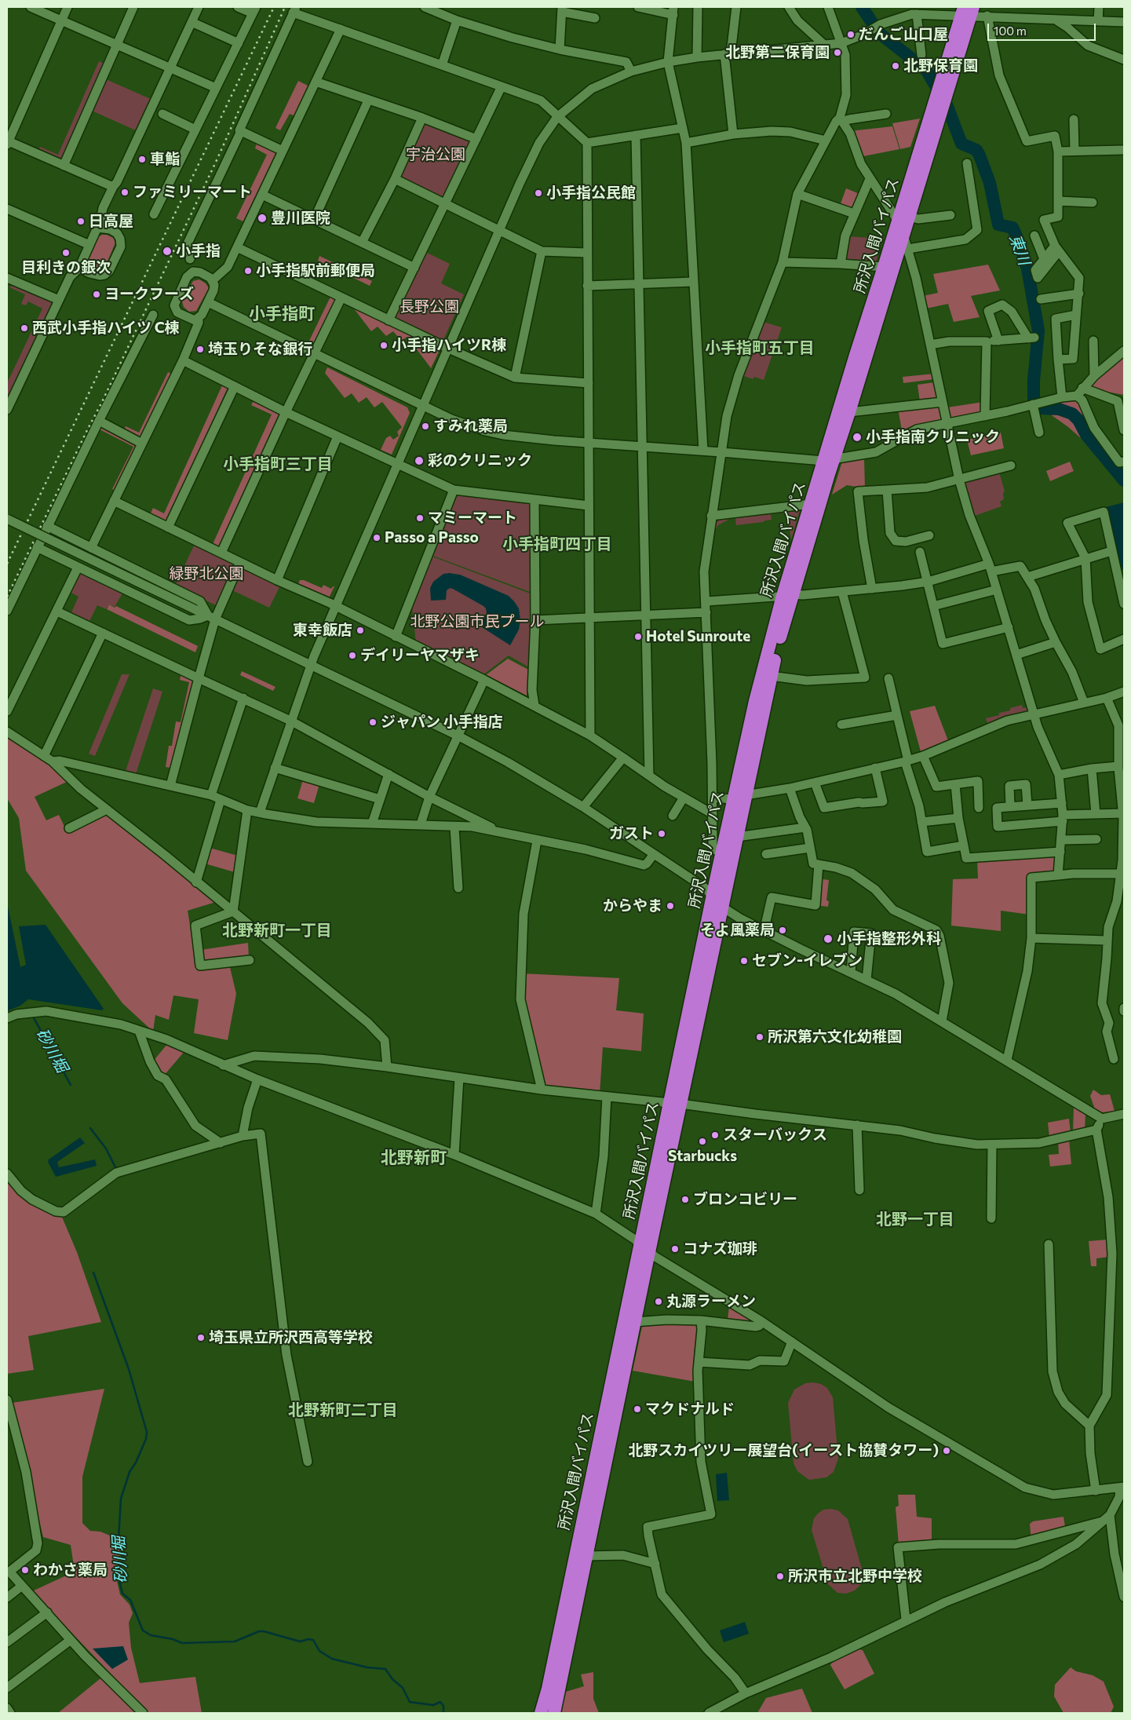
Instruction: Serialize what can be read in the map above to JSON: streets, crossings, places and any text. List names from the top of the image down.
{
  "streets": {
    "highway": ["所沢入間バイパス"]
  },
  "districts": [
    "小手指町",
    "小手指町五丁目",
    "小手指町三丁目",
    "小手指町四丁目",
    "北野新町一丁目",
    "北野新町",
    "北野一丁目",
    "北野新町二丁目"
  ],
  "water": ["東川", "砂川堀"],
  "parks": [
    "宇治公園",
    "長野公園",
    "緑野北公園",
    "北野公園市民プール"
  ],
  "places": [
    "だんご山口屋",
    "北野第二保育園",
    "北野保育園",
    "車鮨",
    "ファミリーマート",
    "小手指公民館",
    "豊川医院",
    "日高屋",
    "小手指",
    "目利きの銀次",
    "小手指駅前郵便局",
    "ヨークフーズ",
    "西武小手指ハイツ C棟",
    "小手指ハイツR棟",
    "埼玉りそな銀行",
    "すみれ薬局",
    "小手指南クリニック",
    "彩のクリニック",
    "マミーマート",
    "Passo a Passo",
    "東幸飯店",
    "Hotel Sunroute",
    "デイリーヤマザキ",
    "ジャパン 小手指店",
    "ガスト",
    "からやま",
    "そよ風薬局",
    "小手指整形外科",
    "セブン-イレブン",
    "所沢第六文化幼稚園",
    "スターバックス",
    "Starbucks",
    "ブロンコビリー",
    "コナズ珈琲",
    "丸源ラーメン",
    "埼玉県立所沢西高等学校",
    "マクドナルド",
    "北野スカイツリー展望台(イースト協賛タワー)",
    "わかさ薬局",
    "所沢市立北野中学校"
  ],
  "scale_bar": "100 m"
}
